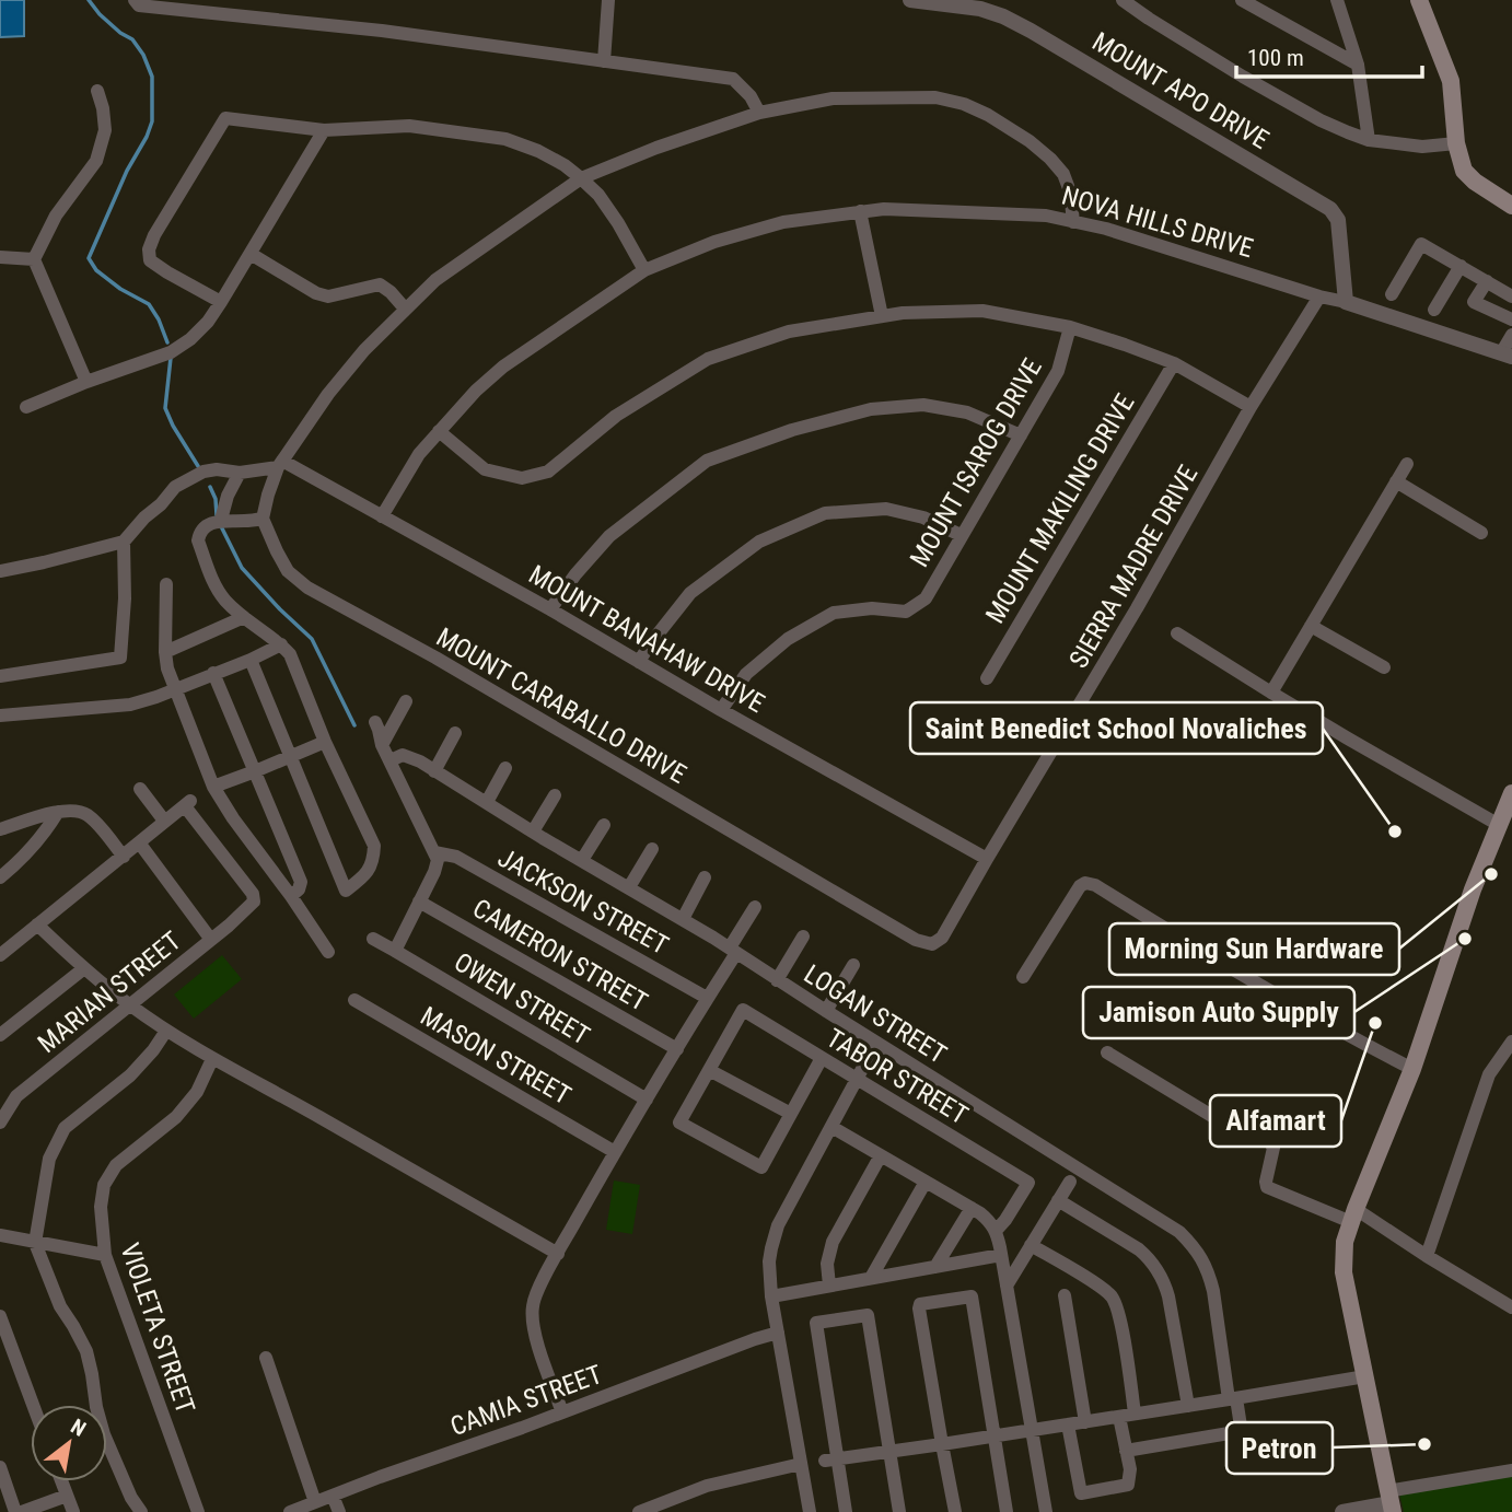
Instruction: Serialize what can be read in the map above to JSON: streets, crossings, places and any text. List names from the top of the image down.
{
  "streets": {
    "street": [
      "MOUNT APO DRIVE",
      "NOVA HILLS DRIVE",
      "MOUNT ISAROG DRIVE",
      "MOUNT MAKILING DRIVE",
      "SIERRA MADRE DRIVE",
      "MOUNT BANAHAW DRIVE",
      "MOUNT CARABALLO DRIVE",
      "JACKSON STREET",
      "CAMERON STREET",
      "MARIAN STREET",
      "OWEN STREET",
      "LOGAN STREET",
      "MASON STREET",
      "TABOR STREET",
      "VIOLETA STREET",
      "CAMIA STREET"
    ]
  },
  "crossings": [
    ["MOUNT APO DRIVE", "NOVA HILLS DRIVE"],
    ["NOVA HILLS DRIVE", "SIERRA MADRE DRIVE"],
    ["NOVA HILLS DRIVE", "MOUNT BANAHAW DRIVE"],
    ["MOUNT ISAROG DRIVE", "MOUNT BANAHAW DRIVE"],
    ["SIERRA MADRE DRIVE", "MOUNT BANAHAW DRIVE"],
    ["SIERRA MADRE DRIVE", "MOUNT CARABALLO DRIVE"]
  ],
  "places": [
    "Saint Benedict School Novaliches",
    "Morning Sun Hardware",
    "Jamison Auto Supply",
    "Alfamart",
    "Petron"
  ],
  "scale_bar": "100 m",
  "north": "top right"
}
